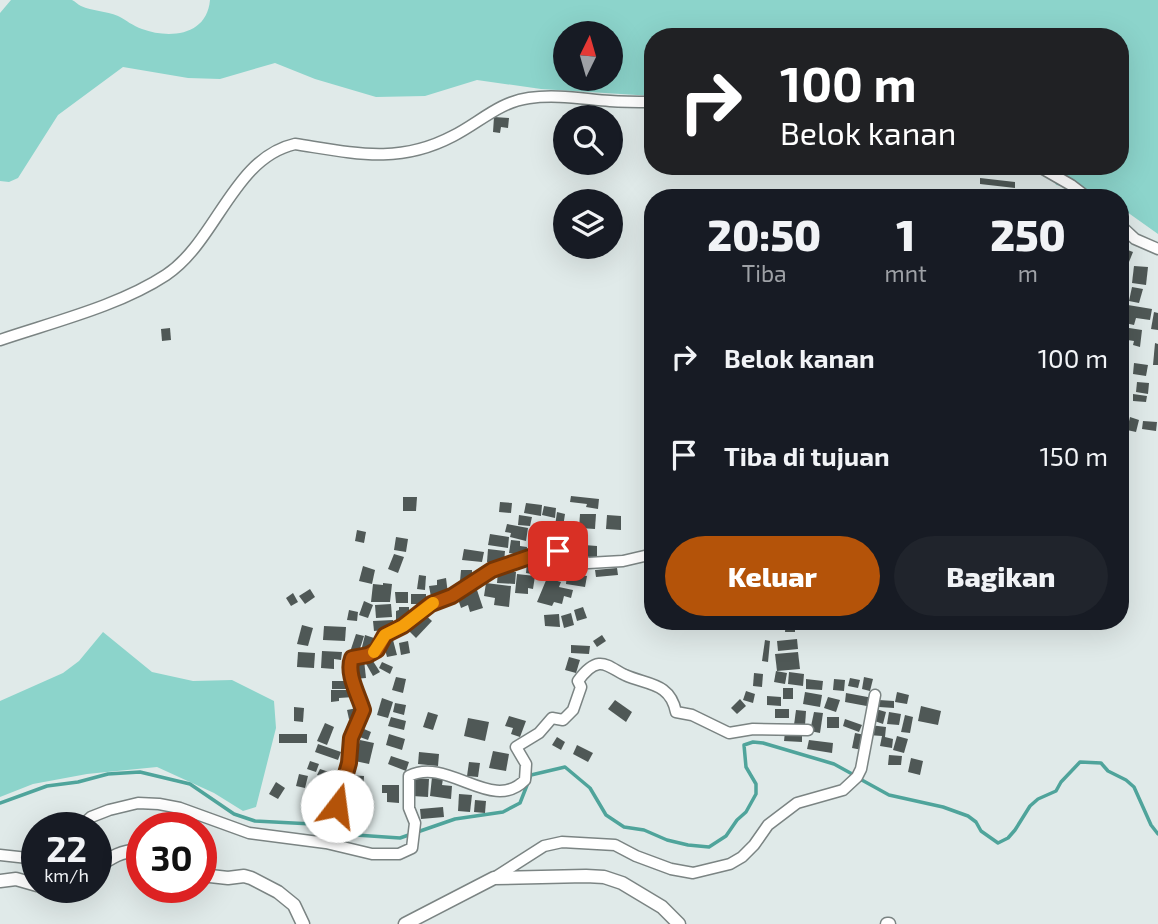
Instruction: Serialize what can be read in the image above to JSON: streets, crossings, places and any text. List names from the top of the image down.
{
  "north": "top",
  "page": {
    "turn": ["100 m", "Belok kanan"],
    "eta": [
      "20:50",
      "Tiba",
      "1",
      "mnt",
      "250",
      "m"
    ],
    "list": [
      {
        "name": "Belok kanan",
        "value": "100 m"
      },
      {
        "name": "Tiba di tujuan",
        "value": "150 m"
      }
    ],
    "buttons": ["Keluar", "Bagikan"],
    "speed": "22 km/h",
    "limit": "30"
  }
}
